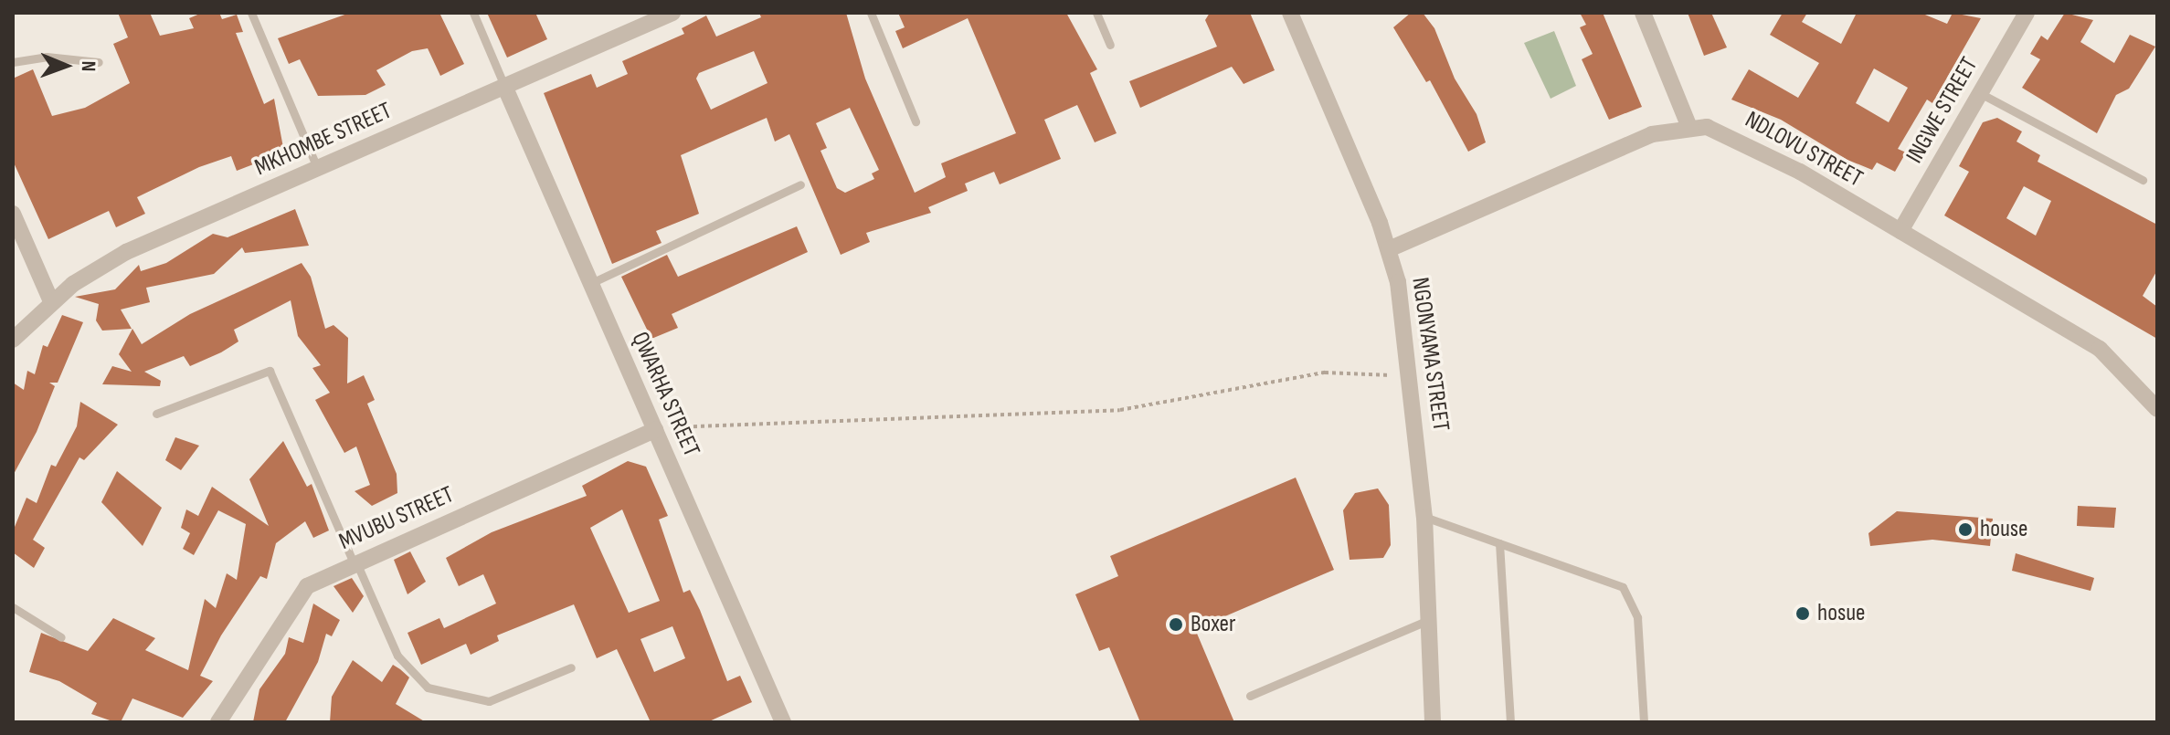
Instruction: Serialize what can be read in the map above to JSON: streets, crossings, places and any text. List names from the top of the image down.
{
  "streets": {
    "street": [
      "INGWE STREET",
      "MKHOMBE STREET",
      "NDLOVU STREET",
      "NGONYAMA STREET",
      "QWARHA STREET",
      "MVUBU STREET"
    ]
  },
  "crossings": [
    ["INGWE STREET", "NDLOVU STREET"],
    ["MKHOMBE STREET", "QWARHA STREET"],
    ["QWARHA STREET", "MVUBU STREET"]
  ],
  "places": ["house", "hosue", "Boxer"],
  "north": "right"
}
